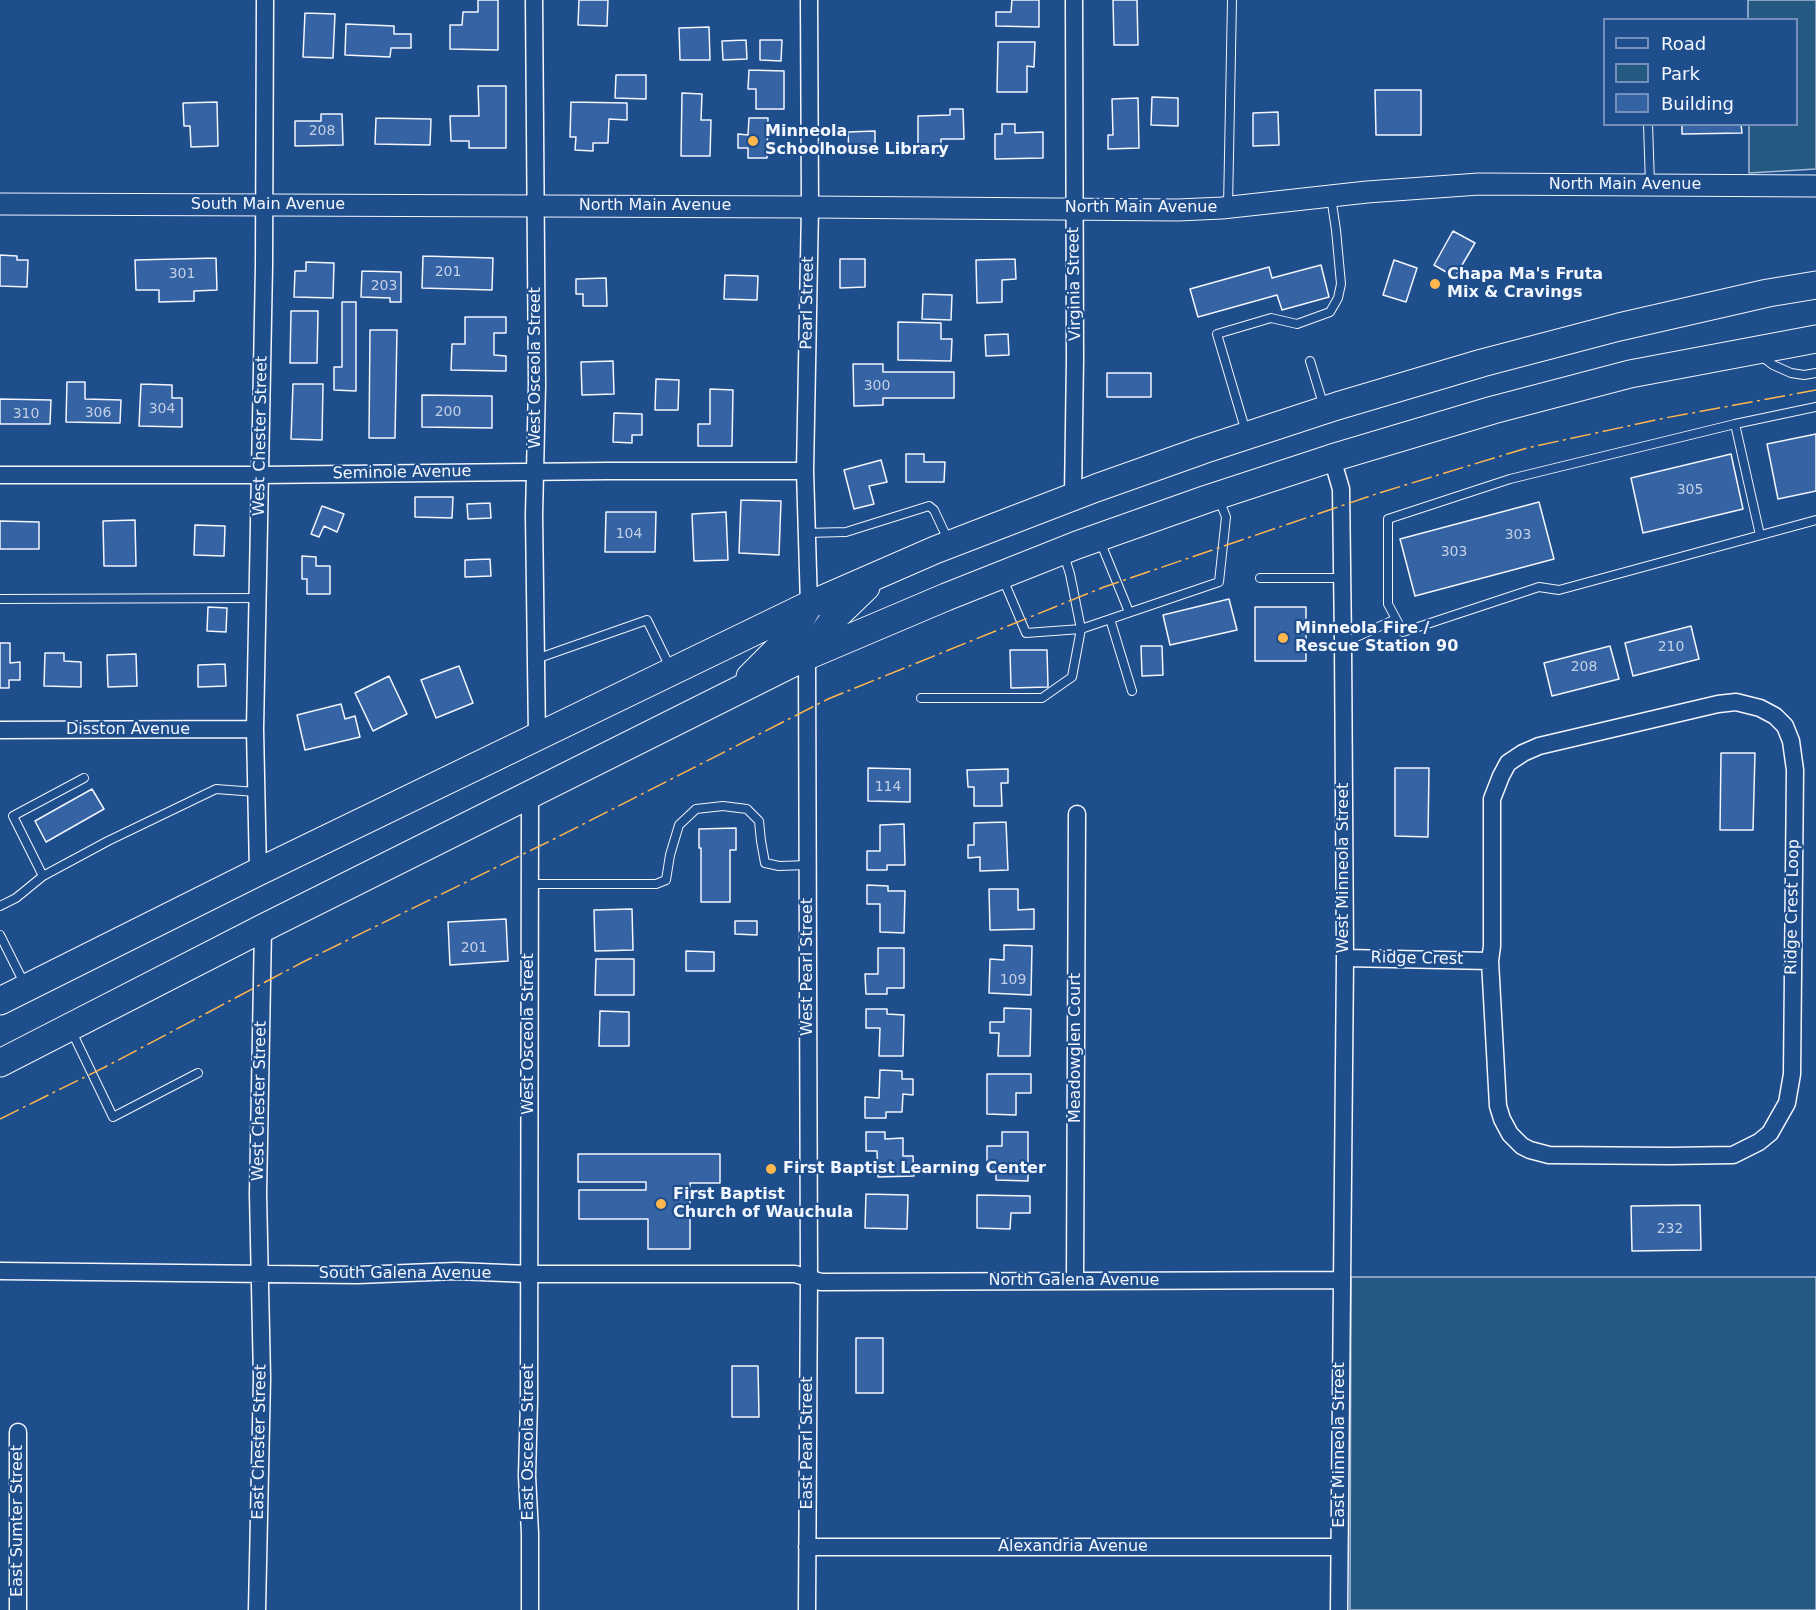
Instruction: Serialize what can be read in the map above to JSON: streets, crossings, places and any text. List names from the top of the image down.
{
  "streets": {
    "street": [
      "North Main Avenue",
      "South Main Avenue",
      "Virginia Street",
      "Pearl Street",
      "West Osceola Street",
      "West Chester Street",
      "Seminole Avenue",
      "Disston Avenue",
      "West Minneola Street",
      "Ridge Crest Loop",
      "Ridge Crest",
      "West Pearl Street",
      "Meadowglen Court",
      "South Galena Avenue",
      "North Galena Avenue",
      "East Chester Street",
      "East Osceola Street",
      "East Pearl Street",
      "East Minneola Street",
      "East Sumter Street",
      "Alexandria Avenue"
    ]
  },
  "crossings": [
    ["North Main Avenue", "South Main Avenue"],
    ["North Main Avenue", "Virginia Street"],
    ["North Main Avenue", "Pearl Street"],
    ["North Main Avenue", "West Osceola Street"],
    ["South Main Avenue", "West Osceola Street"],
    ["South Main Avenue", "West Chester Street"],
    ["Pearl Street", "Seminole Avenue"],
    ["West Osceola Street", "Seminole Avenue"],
    ["West Osceola Street", "South Galena Avenue"],
    ["West Osceola Street", "East Osceola Street"],
    ["West Chester Street", "Seminole Avenue"],
    ["West Chester Street", "Disston Avenue"],
    ["West Chester Street", "South Galena Avenue"],
    ["West Chester Street", "East Chester Street"],
    ["West Minneola Street", "Ridge Crest"],
    ["West Minneola Street", "North Galena Avenue"],
    ["West Minneola Street", "East Minneola Street"],
    ["Ridge Crest Loop", "Ridge Crest"],
    ["West Pearl Street", "South Galena Avenue"],
    ["West Pearl Street", "North Galena Avenue"],
    ["West Pearl Street", "East Pearl Street"],
    ["Meadowglen Court", "North Galena Avenue"],
    ["South Galena Avenue", "North Galena Avenue"],
    ["South Galena Avenue", "East Chester Street"],
    ["South Galena Avenue", "East Osceola Street"],
    ["South Galena Avenue", "East Pearl Street"],
    ["North Galena Avenue", "East Pearl Street"],
    ["North Galena Avenue", "East Minneola Street"],
    ["East Pearl Street", "Alexandria Avenue"],
    ["East Minneola Street", "Alexandria Avenue"]
  ],
  "places": [
    "Minneola Schoolhouse Library",
    "Chapa Ma's Fruta Mix & Cravings",
    "Minneola Fire / Rescue Station 90",
    "First Baptist Learning Center",
    "First Baptist Church of Wauchula"
  ],
  "house_numbers": [
    "208",
    "201",
    "301",
    "203",
    "300",
    "304",
    "200",
    "306",
    "310",
    "305",
    "104",
    "303",
    "303",
    "210",
    "208",
    "114",
    "201",
    "109",
    "232"
  ],
  "legend": ["Road", "Park", "Building"]
}
